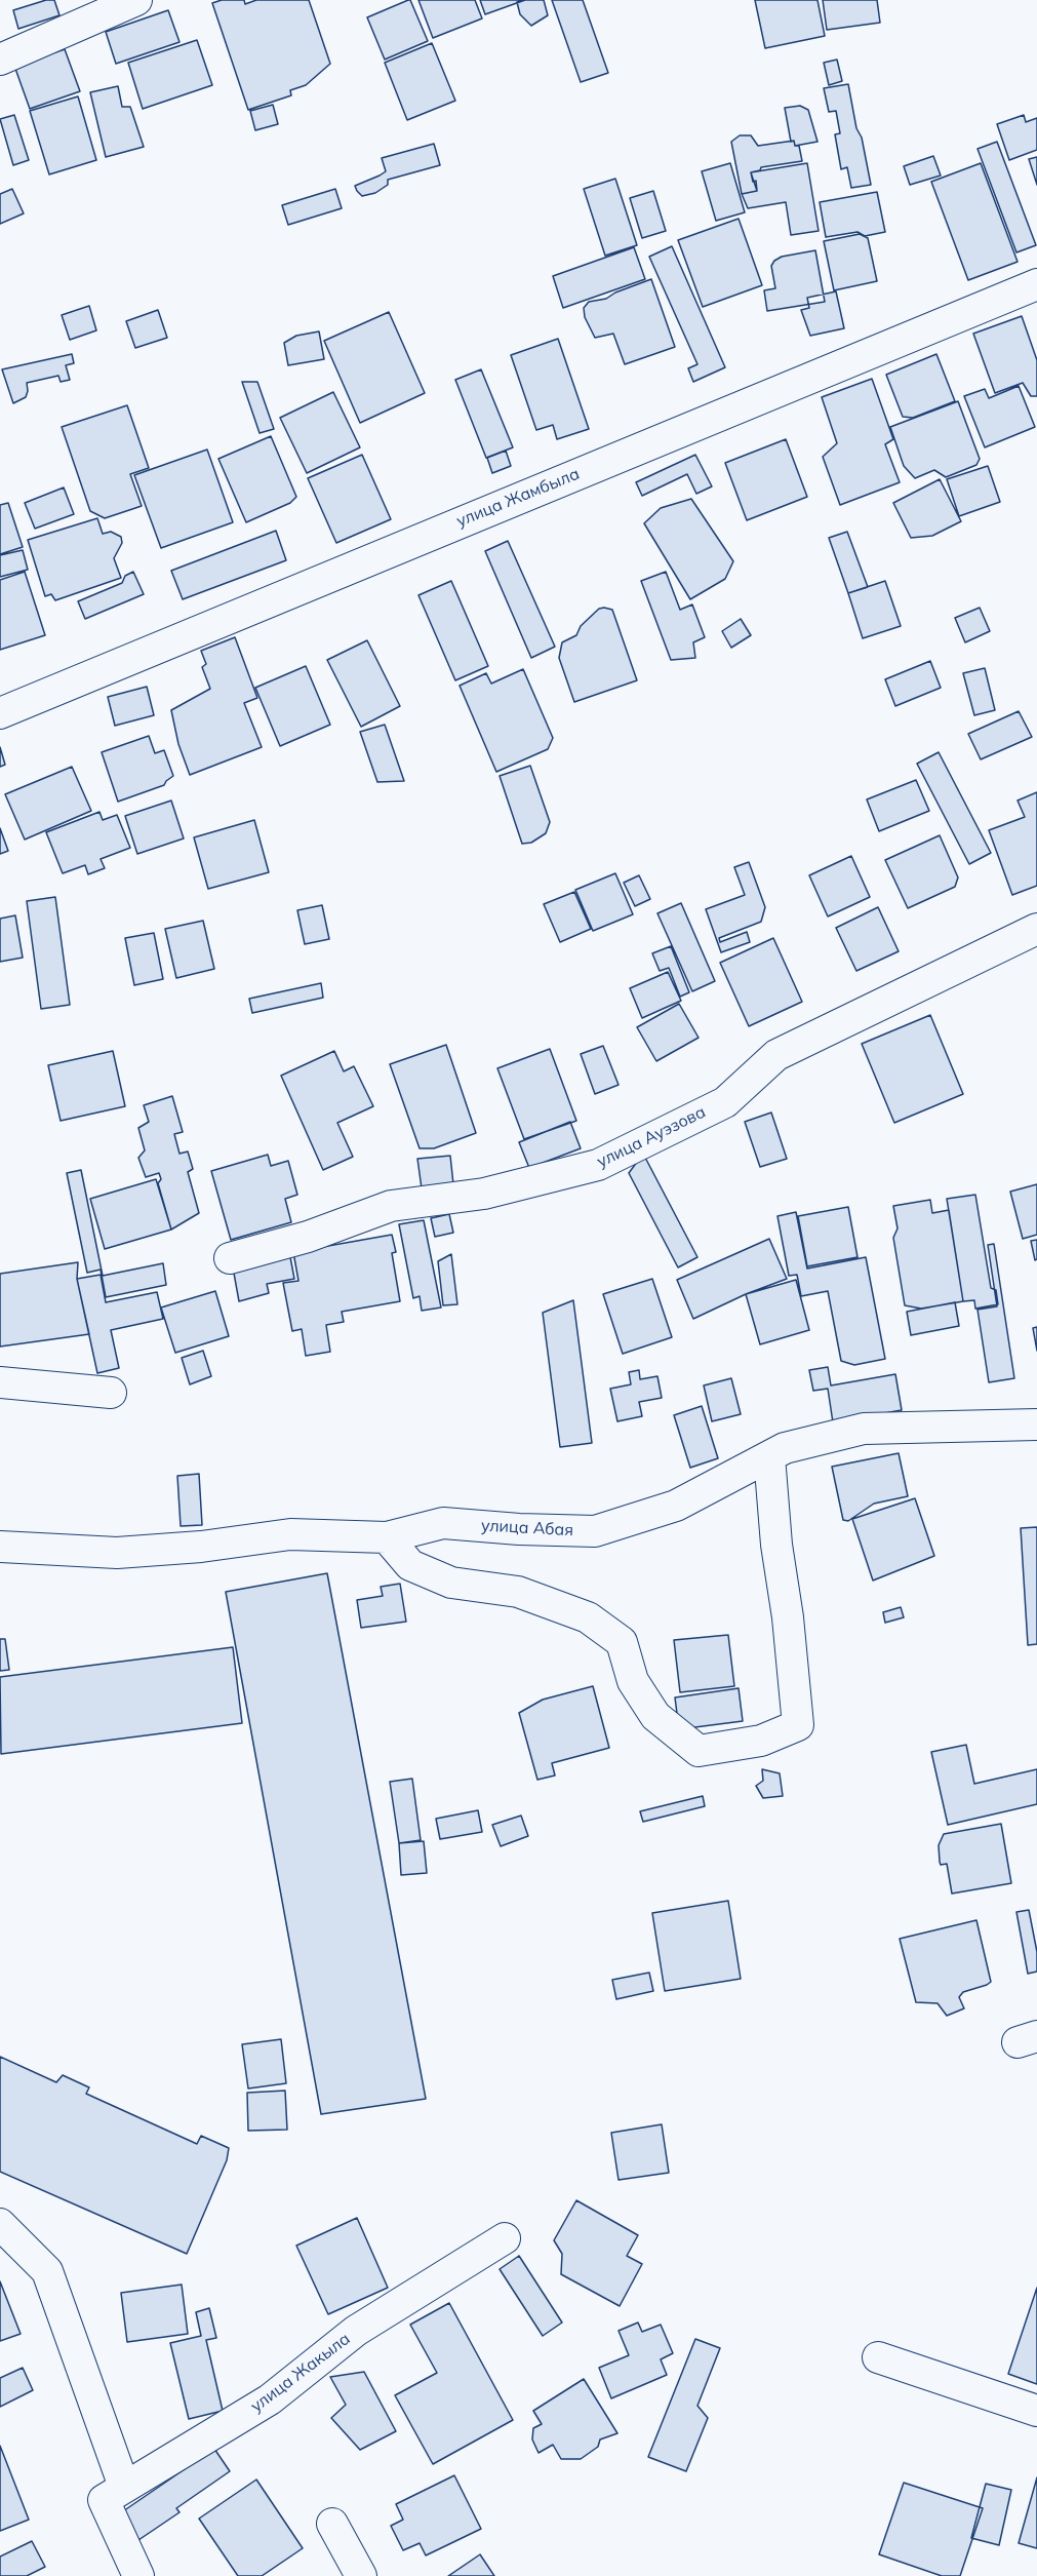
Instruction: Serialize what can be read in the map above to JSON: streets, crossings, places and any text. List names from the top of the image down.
{
  "streets": {
    "street": [
      "улица Жамбыла",
      "улица Ауэзова",
      "улица Абая",
      "улица Жакыла"
    ]
  }
}
